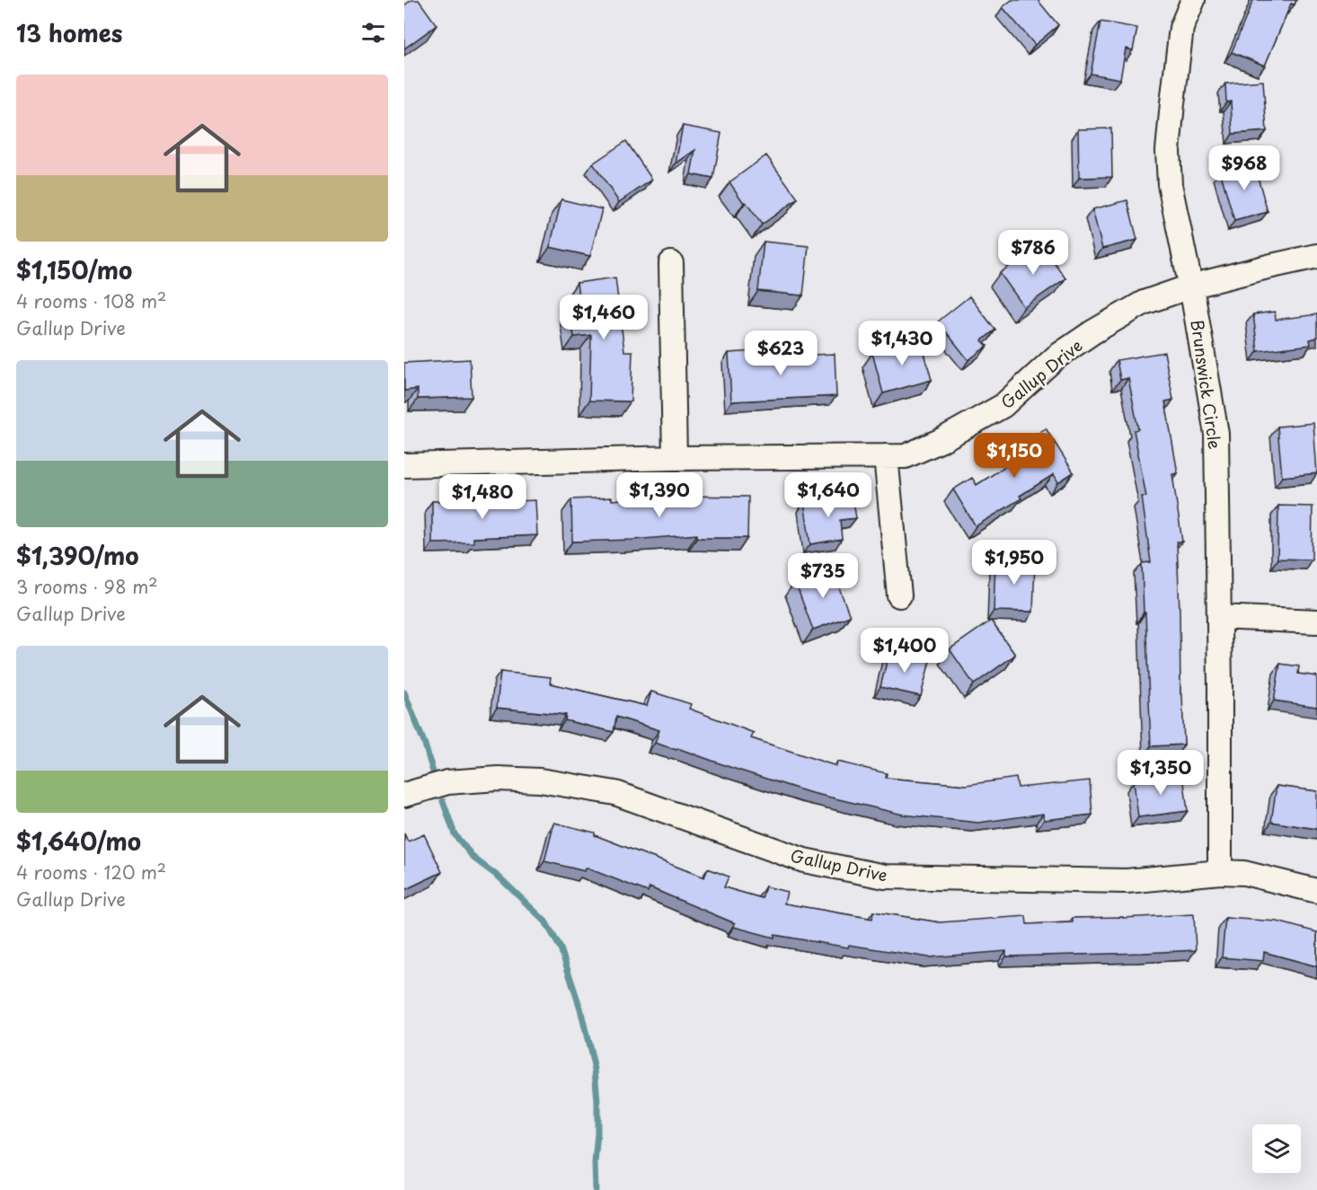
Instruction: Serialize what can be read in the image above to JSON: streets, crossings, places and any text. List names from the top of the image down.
{
  "streets": {
    "street": ["Gallup Drive", "Brunswick Circle"]
  },
  "crossings": [
    ["Gallup Drive", "Brunswick Circle"]
  ],
  "page": {
    "heading": "13 homes",
    "list": [
      {
        "name": "$1,150/mo",
        "note": "4 rooms · 108 m² · Gallup Drive"
      },
      {
        "name": "$1,390/mo",
        "note": "3 rooms · 98 m² · Gallup Drive"
      },
      {
        "name": "$1,640/mo",
        "note": "4 rooms · 120 m² · Gallup Drive"
      }
    ],
    "price": [
      "$968",
      "$786",
      "$1,460",
      "$1,430",
      "$623",
      "$1,150",
      "$1,390",
      "$1,640",
      "$1,480",
      "$1,950",
      "$735",
      "$1,400",
      "$1,350"
    ]
  }
}
